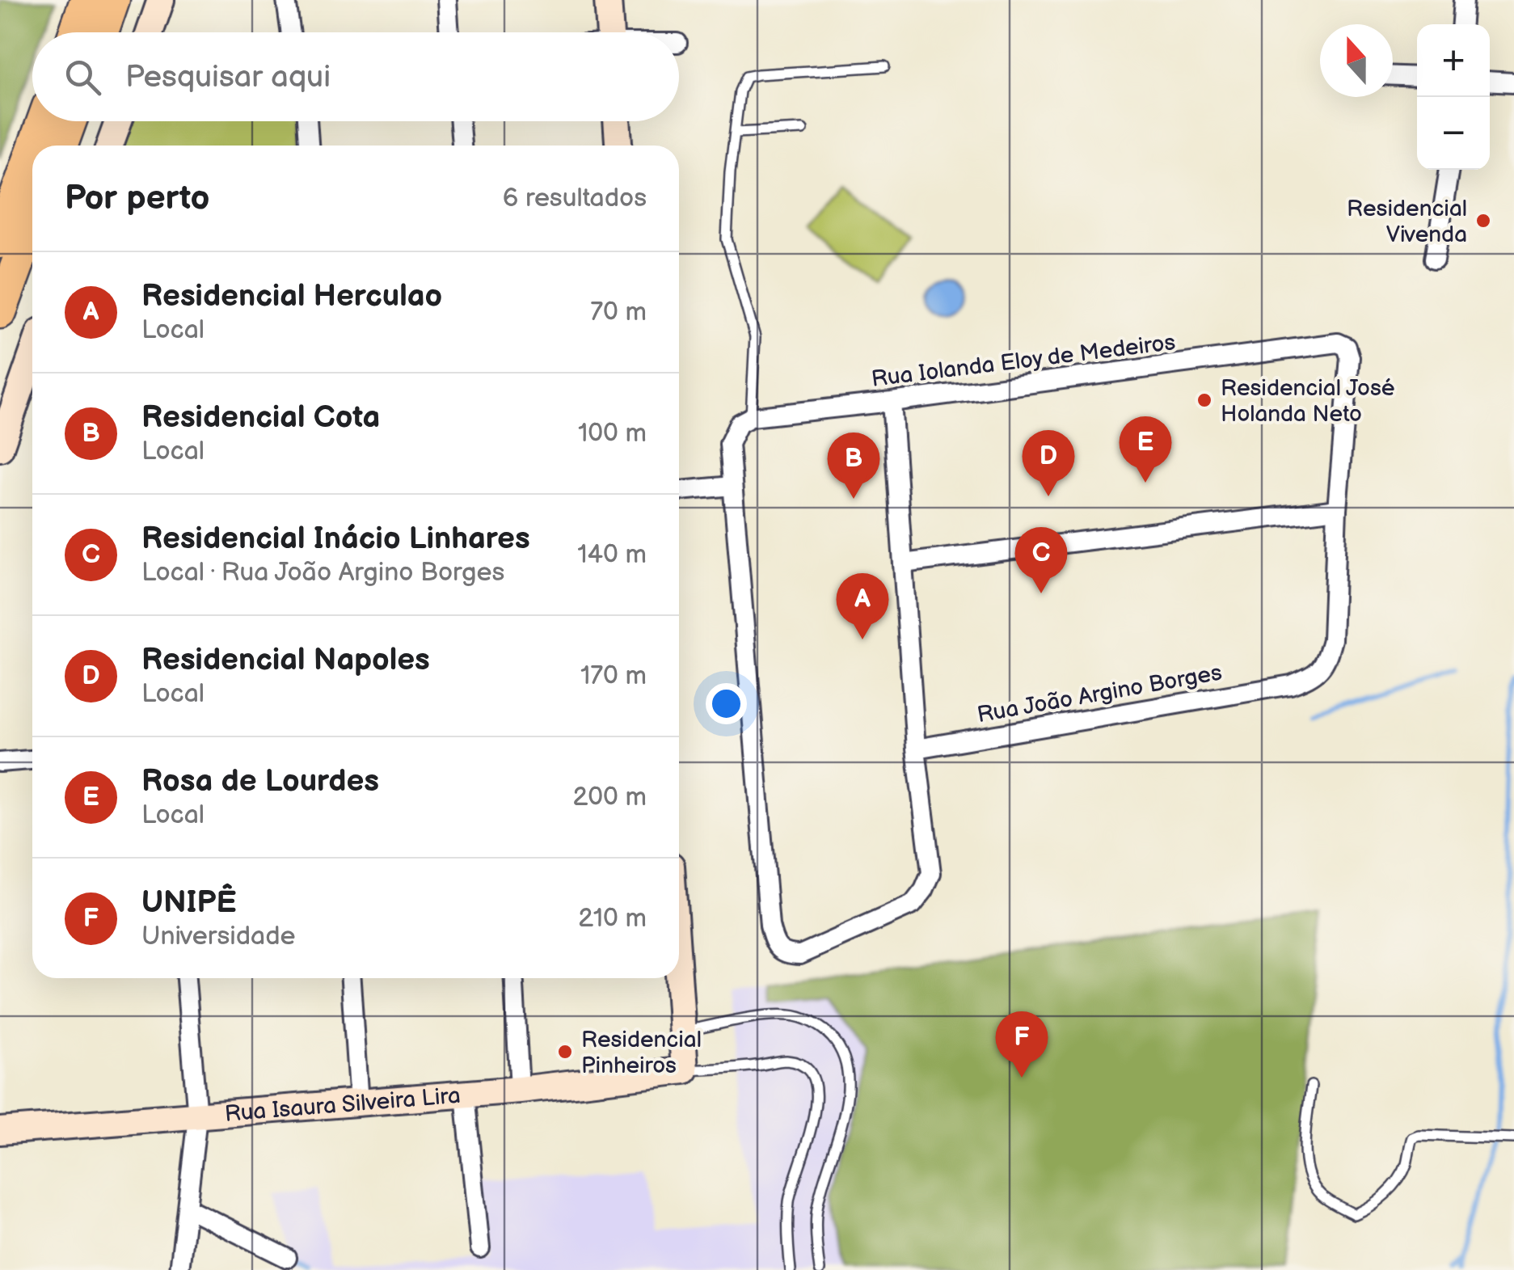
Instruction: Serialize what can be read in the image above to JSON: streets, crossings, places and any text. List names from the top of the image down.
{
  "streets": {
    "main road": ["Rua Isaura Silveira Lira"],
    "street": ["Rua Iolanda Eloy de Medeiros", "Rua João Argino Borges"]
  },
  "crossings": [
    ["Rua Iolanda Eloy de Medeiros", "Rua João Argino Borges"]
  ],
  "places": ["Residencial Vivenda", "Residencial José Holanda Neto", "Residencial Pinheiros"],
  "north": "top",
  "page": {
    "map_buttons": ["+", "−"],
    "search": "Pesquisar aqui",
    "heading": ["Por perto", "6 resultados"],
    "list": [
      {
        "mark": "A",
        "name": "Residencial Herculao",
        "note": "Local",
        "value": "70 m"
      },
      {
        "mark": "B",
        "name": "Residencial Cota",
        "note": "Local",
        "value": "100 m"
      },
      {
        "mark": "C",
        "name": "Residencial Inácio Linhares",
        "note": "Local · Rua João Argino Borges",
        "value": "140 m"
      },
      {
        "mark": "D",
        "name": "Residencial Napoles",
        "note": "Local",
        "value": "170 m"
      },
      {
        "mark": "E",
        "name": "Rosa de Lourdes",
        "note": "Local",
        "value": "200 m"
      },
      {
        "mark": "F",
        "name": "UNIPÊ",
        "note": "Universidade",
        "value": "210 m"
      }
    ],
    "pins": [
      "E",
      "D",
      "B",
      "C",
      "A",
      "F"
    ]
  }
}
